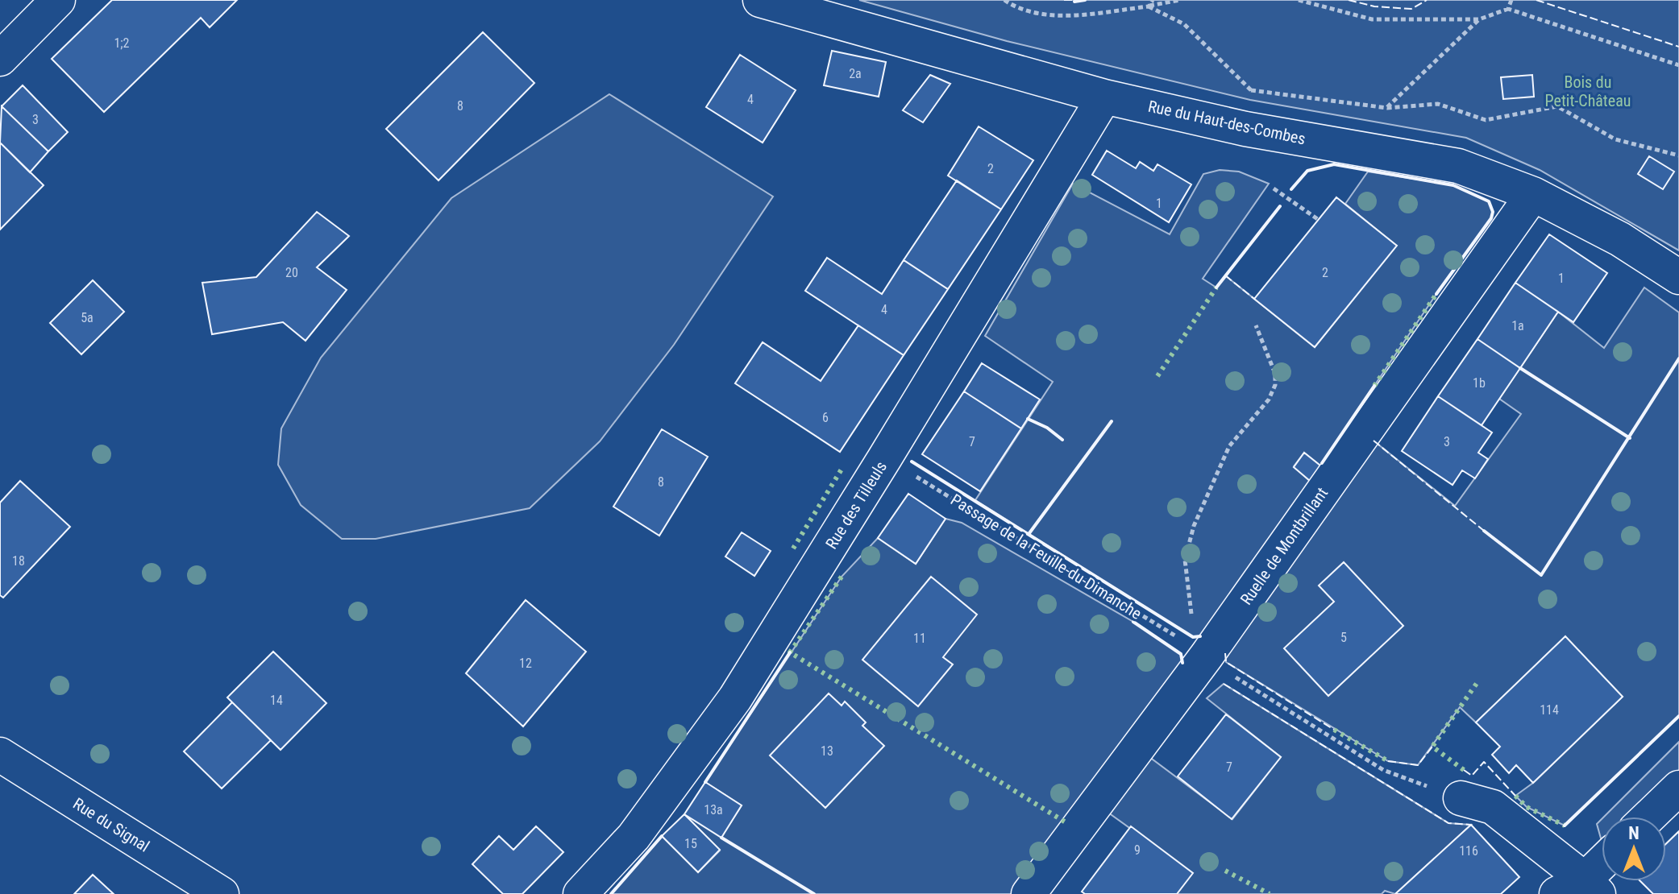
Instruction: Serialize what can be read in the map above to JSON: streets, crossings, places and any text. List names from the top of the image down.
{
  "streets": {
    "street": [
      "Rue du Haut-des-Combes",
      "Rue des Tilleuls",
      "Ruelle de Montbrillant",
      "Rue du Signal"
    ],
    "path": ["Passage de la Feuille-du-Dimanche"]
  },
  "crossings": [
    ["Rue du Haut-des-Combes", "Rue des Tilleuls"],
    ["Rue du Haut-des-Combes", "Ruelle de Montbrillant"],
    ["Rue des Tilleuls", "Passage de la Feuille-du-Dimanche"],
    ["Ruelle de Montbrillant", "Passage de la Feuille-du-Dimanche"]
  ],
  "parks": ["Bois du Petit-Château"],
  "house_numbers": [
    "1;2",
    "2a",
    "4",
    "8",
    "3",
    "2",
    "1",
    "20",
    "2",
    "1",
    "4",
    "5a",
    "1a",
    "1b",
    "6",
    "7",
    "3",
    "8",
    "18",
    "5",
    "11",
    "12",
    "14",
    "114",
    "13",
    "7",
    "13a",
    "15",
    "9",
    "116"
  ],
  "north": "top"
}
